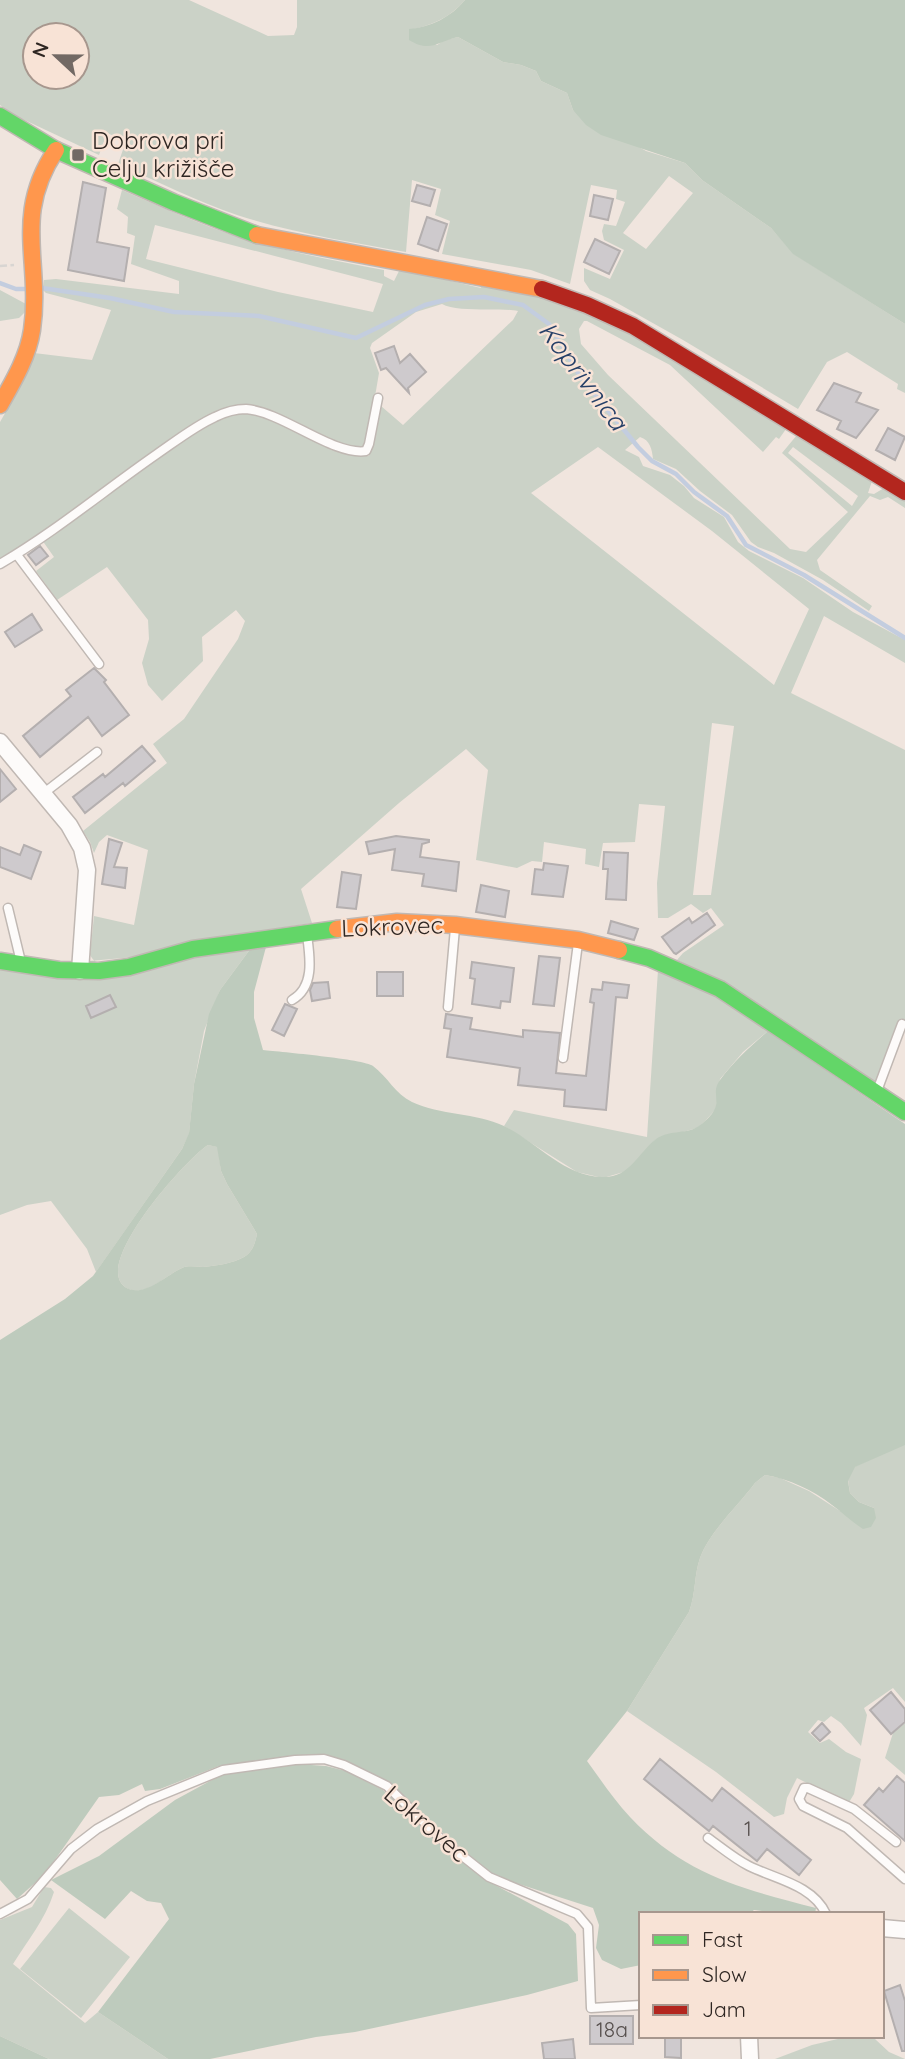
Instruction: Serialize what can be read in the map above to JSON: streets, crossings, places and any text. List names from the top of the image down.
{
  "streets": {
    "street": ["Lokrovec"]
  },
  "water": ["Koprivnica"],
  "places": {
    "transit": ["Dobrova pri Celju križišče"]
  },
  "house_numbers": ["1", "18a"],
  "legend": ["Fast", "Slow", "Jam"],
  "north": "left"
}
